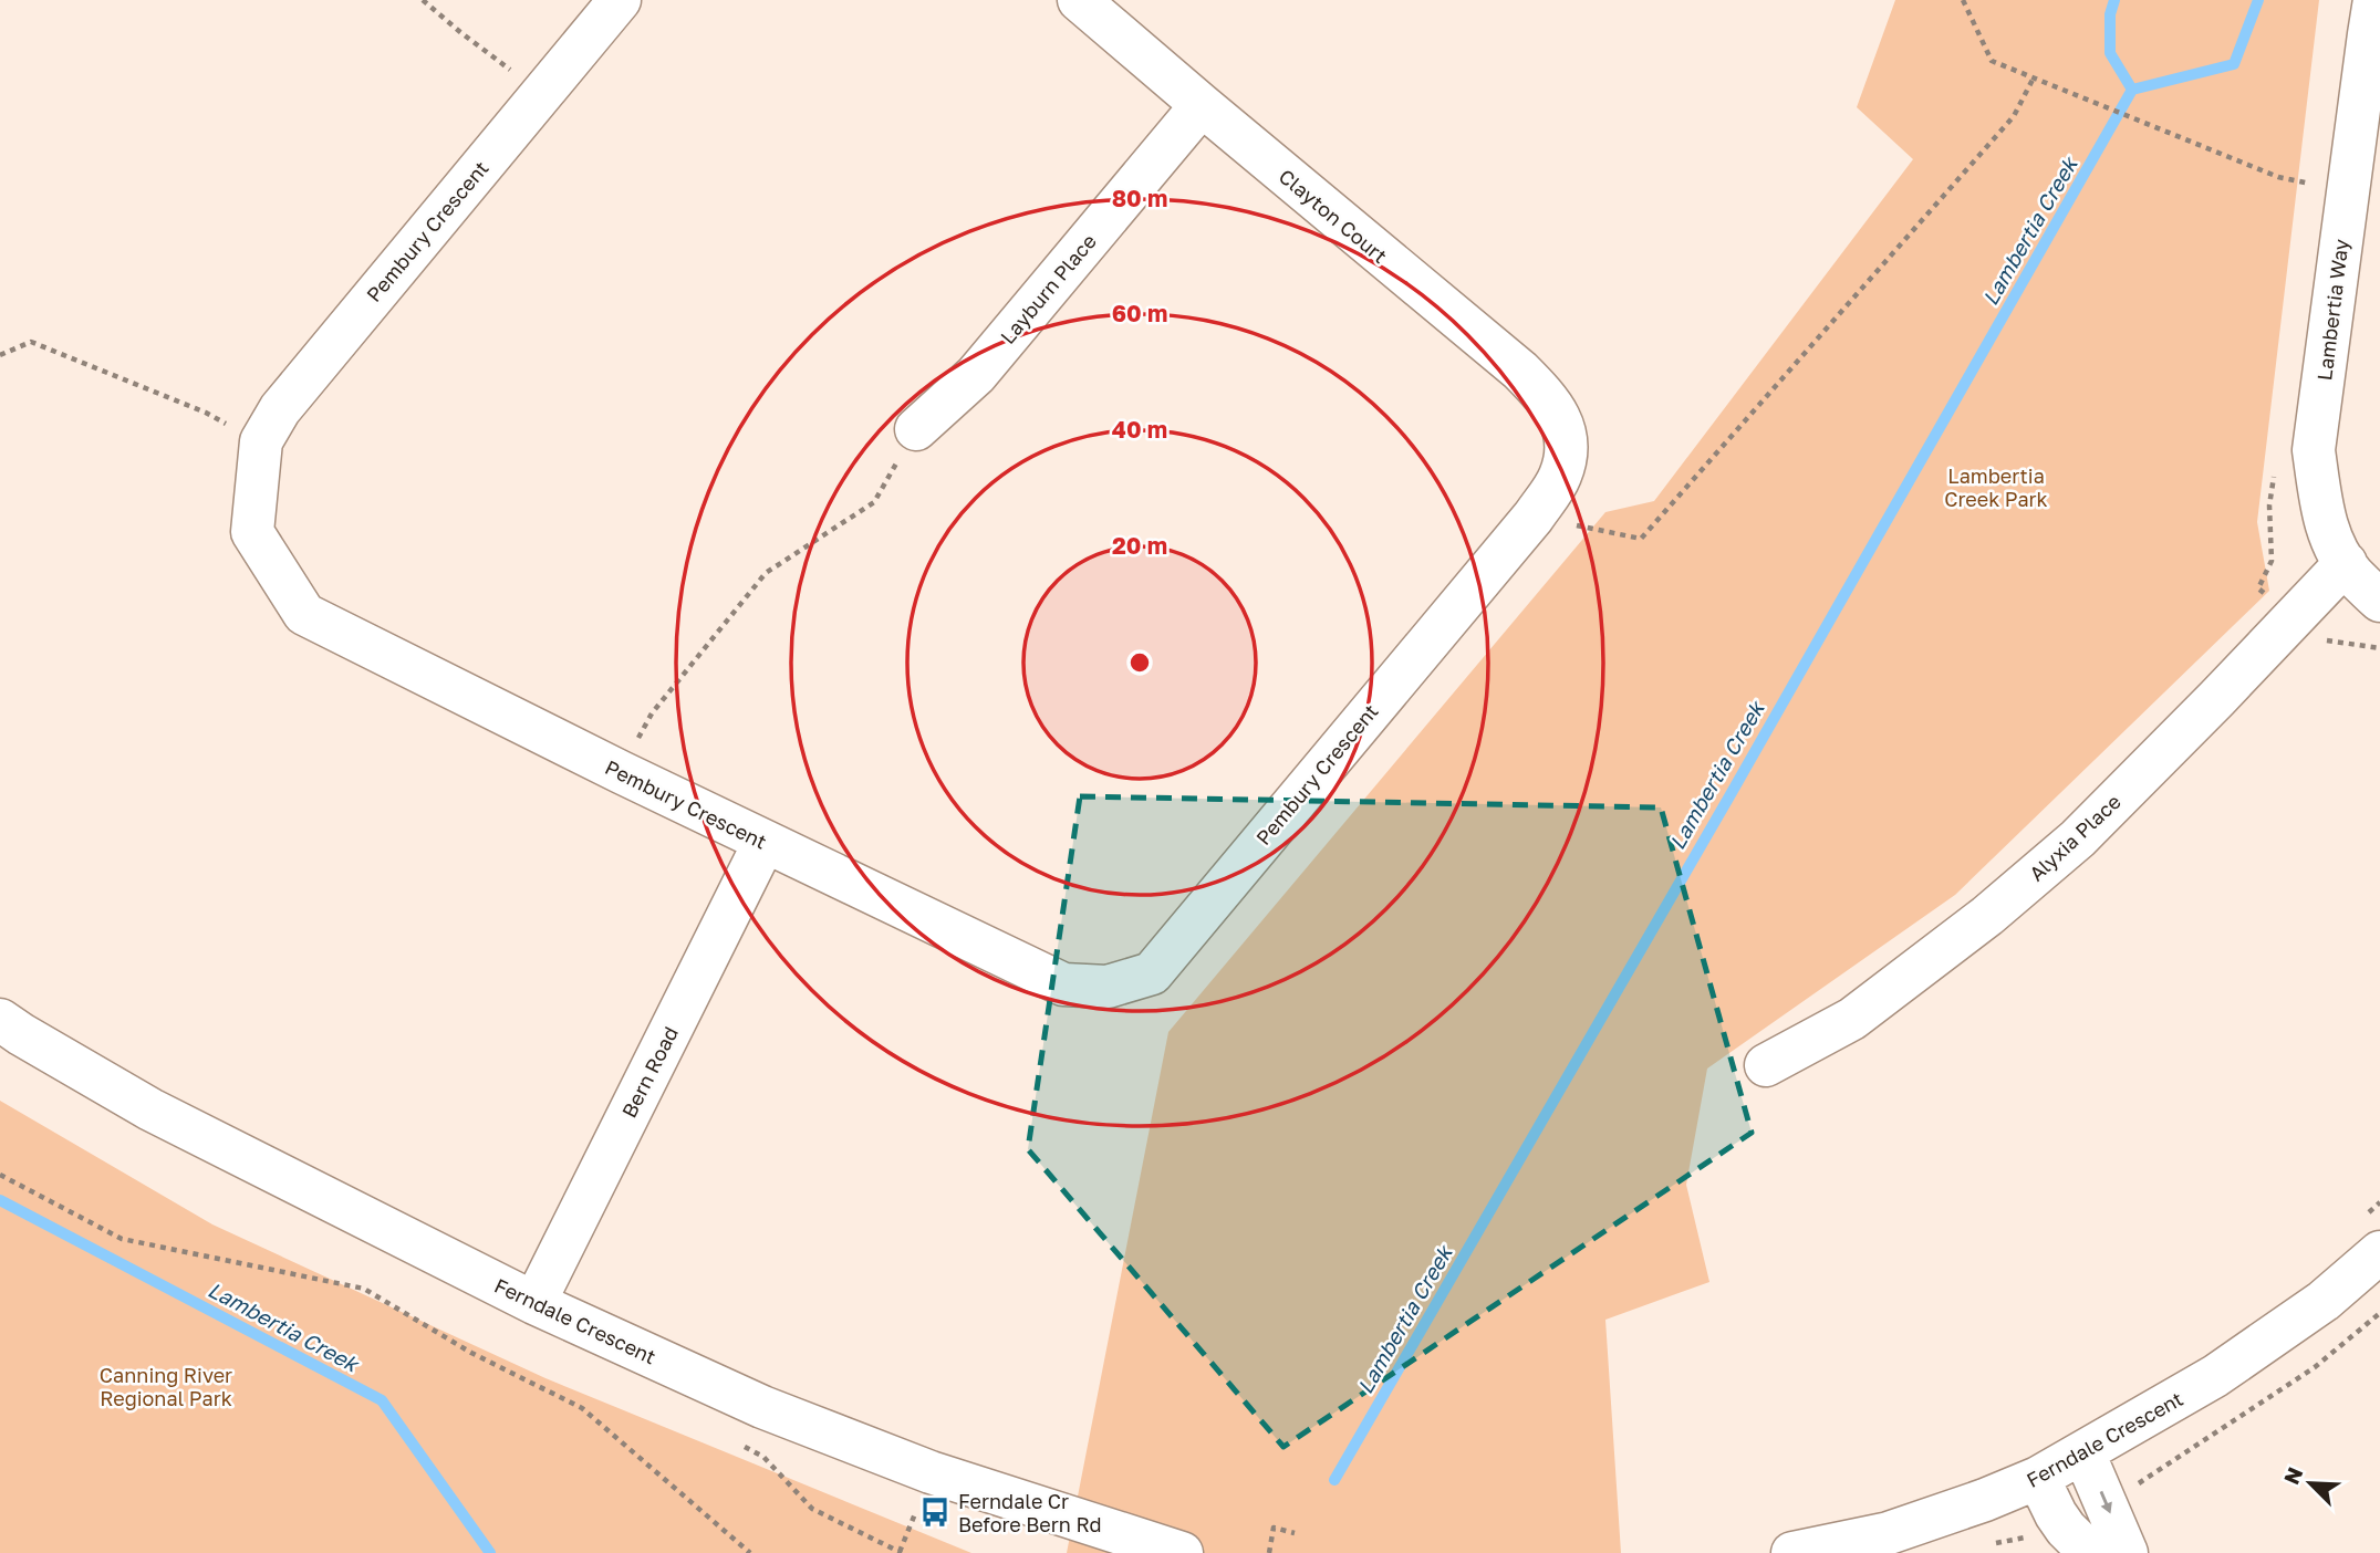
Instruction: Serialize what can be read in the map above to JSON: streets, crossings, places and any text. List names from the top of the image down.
{
  "streets": {
    "street": [
      "Clayton Court",
      "Pembury Crescent",
      "Layburn Place",
      "Lambertia Way",
      "Alyxia Place",
      "Bern Road",
      "Ferndale Crescent"
    ]
  },
  "crossings": [
    ["Clayton Court", "Pembury Crescent"],
    ["Clayton Court", "Layburn Place"],
    ["Pembury Crescent", "Bern Road"],
    ["Lambertia Way", "Alyxia Place"],
    ["Bern Road", "Ferndale Crescent"]
  ],
  "water": ["Lambertia Creek"],
  "parks": ["Lambertia Creek Park", "Canning River Regional Park"],
  "places": {
    "bus stop": ["Ferndale Cr Before Bern Rd"]
  },
  "north": "top left",
  "rings": [
    "80 m",
    "60 m",
    "40 m",
    "20 m"
  ]
}
